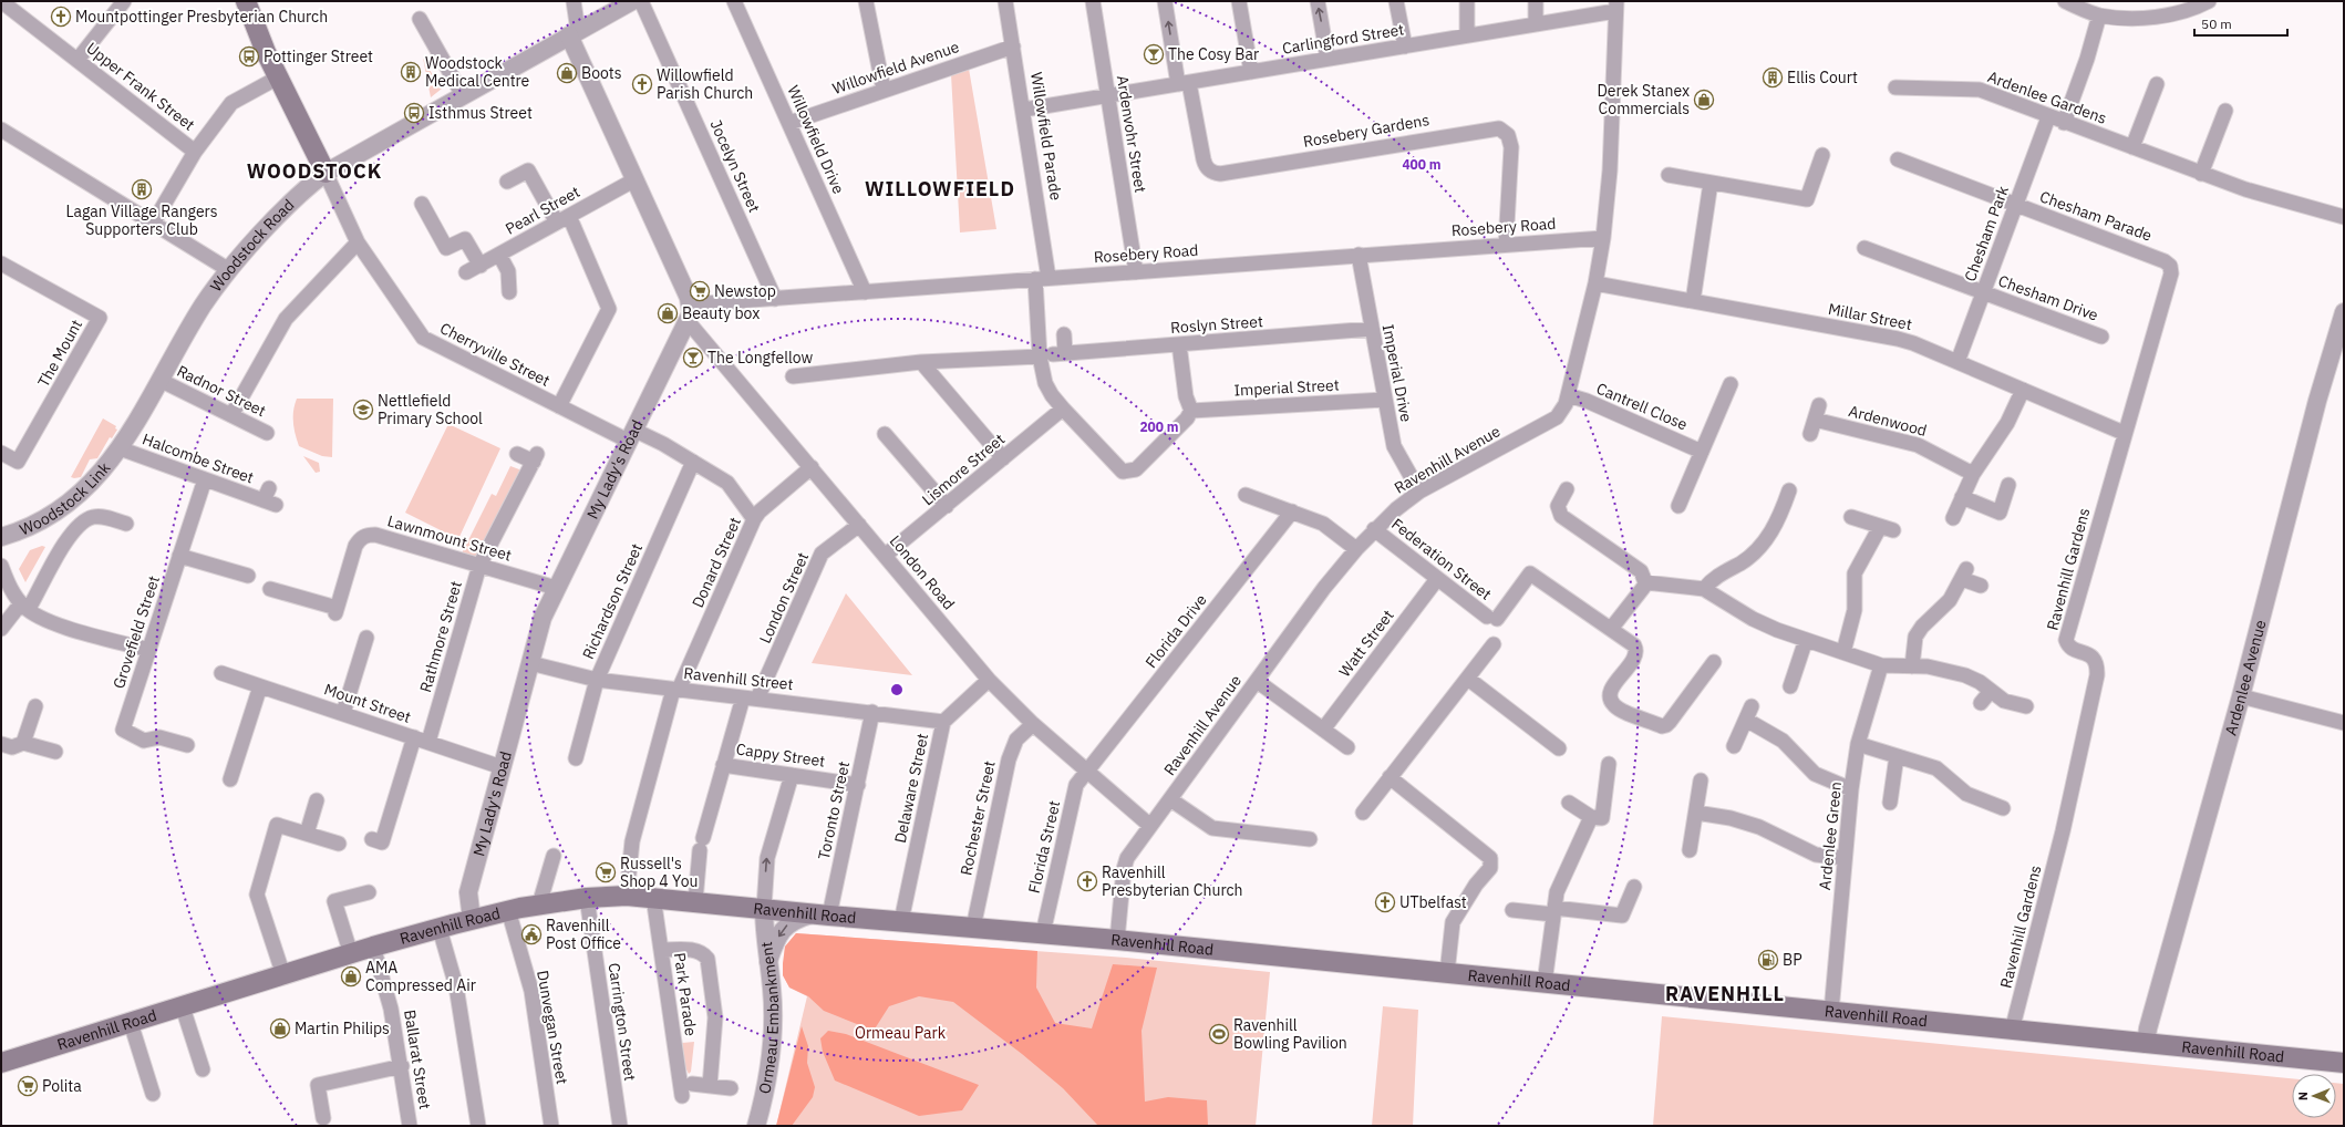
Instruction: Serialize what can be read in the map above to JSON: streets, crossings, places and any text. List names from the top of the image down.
{
  "streets": {
    "main road": ["Ravenhill Road"],
    "street": [
      "Carlingford Street",
      "Willowfield Avenue",
      "Upper Frank Street",
      "Ardenlee Gardens",
      "Rosebery Gardens",
      "Ardenvohr Street",
      "Willowfield Parade",
      "Willowfield Drive",
      "Jocelyn Street",
      "Pearl Street",
      "Chesham Parade",
      "Rosebery Road",
      "Chesham Park",
      "Woodstock Road",
      "Chesham Drive",
      "Millar Street",
      "Roslyn Street",
      "The Mount",
      "Cherryville Street",
      "Imperial Drive",
      "Imperial Street",
      "Radnor Street",
      "Cantrell Close",
      "Ardenwood",
      "Halcombe Street",
      "Ravenhill Avenue",
      "My Lady's Road",
      "Lismore Street",
      "Woodstock Link",
      "Lawnmount Street",
      "Federation Street",
      "Donard Street",
      "Ravenhill Gardens",
      "London Road",
      "London Street",
      "Richardson Street",
      "Florida Drive",
      "Grovefield Street",
      "Rathmore Street",
      "Watt Street",
      "Ravenhill Street",
      "Ardenlee Avenue",
      "Mount Street",
      "Cappy Street",
      "Delaware Street",
      "Toronto Street",
      "Rochester Street",
      "Ardenlee Green",
      "Florida Street",
      "Park Parade",
      "Ormeau Embankment",
      "Carrington Street",
      "Dunvegan Street",
      "Ballarat Street"
    ]
  },
  "crossings": [
    ["Carlingford Street", "Rosebery Gardens"],
    ["Carlingford Street", "Ardenvohr Street"],
    ["Carlingford Street", "Willowfield Parade"],
    ["Carlingford Street", "Ravenhill Avenue"],
    ["Willowfield Avenue", "Willowfield Parade"],
    ["Willowfield Avenue", "Willowfield Drive"],
    ["Ardenlee Gardens", "Chesham Park"],
    ["Rosebery Gardens", "Rosebery Road"],
    ["Ardenvohr Street", "Rosebery Road"],
    ["Willowfield Parade", "Rosebery Road"],
    ["Willowfield Drive", "Rosebery Road"],
    ["Jocelyn Street", "Rosebery Road"],
    ["Chesham Parade", "Chesham Park"],
    ["Chesham Parade", "Ravenhill Gardens"],
    ["Rosebery Road", "Imperial Drive"],
    ["Rosebery Road", "Ravenhill Avenue"],
    ["Rosebery Road", "My Lady's Road"],
    ["Rosebery Road", "London Road"],
    ["Chesham Park", "Chesham Drive"],
    ["Chesham Park", "Millar Street"],
    ["Woodstock Road", "Cherryville Street"],
    ["Woodstock Road", "Radnor Street"],
    ["Woodstock Road", "Halcombe Street"],
    ["Woodstock Road", "Woodstock Link"],
    ["Millar Street", "Ravenhill Avenue"],
    ["Millar Street", "Ravenhill Gardens"],
    ["Roslyn Street", "Imperial Drive"],
    ["Cherryville Street", "My Lady's Road"],
    ["Cherryville Street", "Donard Street"],
    ["Cherryville Street", "Richardson Street"],
    ["Imperial Drive", "Imperial Street"],
    ["Imperial Drive", "Ravenhill Avenue"],
    ["Cantrell Close", "Ravenhill Avenue"],
    ["Halcombe Street", "Woodstock Link"],
    ["Halcombe Street", "Grovefield Street"],
    ["Ravenhill Avenue", "Federation Street"],
    ["Ravenhill Avenue", "London Road"],
    ["Ravenhill Avenue", "Ravenhill Road"],
    ["My Lady's Road", "Lawnmount Street"],
    ["My Lady's Road", "London Road"],
    ["My Lady's Road", "Ravenhill Street"],
    ["My Lady's Road", "Mount Street"],
    ["My Lady's Road", "Ravenhill Road"],
    ["Lismore Street", "London Road"],
    ["Lawnmount Street", "Rathmore Street"],
    ["Federation Street", "Watt Street"],
    ["Donard Street", "London Road"],
    ["Donard Street", "Ravenhill Street"],
    ["Donard Street", "Ravenhill Road"],
    ["Ravenhill Gardens", "Ravenhill Road"],
    ["London Road", "London Street"],
    ["London Road", "Florida Drive"],
    ["London Road", "Delaware Street"],
    ["London Road", "Rochester Street"],
    ["London Road", "Florida Street"],
    ["London Street", "Ravenhill Street"],
    ["Richardson Street", "Ravenhill Street"],
    ["Florida Drive", "Florida Street"],
    ["Rathmore Street", "Mount Street"],
    ["Ravenhill Street", "Delaware Street"],
    ["Ravenhill Street", "Toronto Street"],
    ["Ardenlee Avenue", "Ravenhill Road"],
    ["Cappy Street", "Toronto Street"],
    ["Delaware Street", "Ravenhill Road"],
    ["Toronto Street", "Ravenhill Road"],
    ["Rochester Street", "Ravenhill Road"],
    ["Ardenlee Green", "Ravenhill Road"],
    ["Florida Street", "Ravenhill Road"],
    ["Ravenhill Road", "Park Parade"],
    ["Ravenhill Road", "Ormeau Embankment"],
    ["Ravenhill Road", "Carrington Street"],
    ["Ravenhill Road", "Dunvegan Street"],
    ["Ravenhill Road", "Ballarat Street"]
  ],
  "districts": ["WOODSTOCK", "WILLOWFIELD", "RAVENHILL"],
  "parks": ["Ormeau Park"],
  "places": {
    "church": [
      "Mountpottinger Presbyterian Church",
      "Willowfield Parish Church",
      "Ravenhill Presbyterian Church",
      "UTbelfast"
    ],
    "bar": ["The Cosy Bar", "The Longfellow"],
    "bus stop": ["Pottinger Street", "Isthmus Street"],
    "building": ["Woodstock Medical Centre", "Ellis Court", "Lagan Village Rangers Supporters Club"],
    "shop": [
      "Boots",
      "Derek Stanex Commercials",
      "Beauty box",
      "AMA Compressed Air",
      "Martin Philips"
    ],
    "supermarket": ["Newstop", "Russell's Shop 4 You", "Polita"],
    "school or university": ["Nettlefield Primary School"],
    "public building": ["Ravenhill Post Office"],
    "fuel station": ["BP"],
    "sports": ["Ravenhill Bowling Pavilion"]
  },
  "scale_bar": "50 m",
  "north": "left",
  "rings": ["400 m", "200 m"]
}
